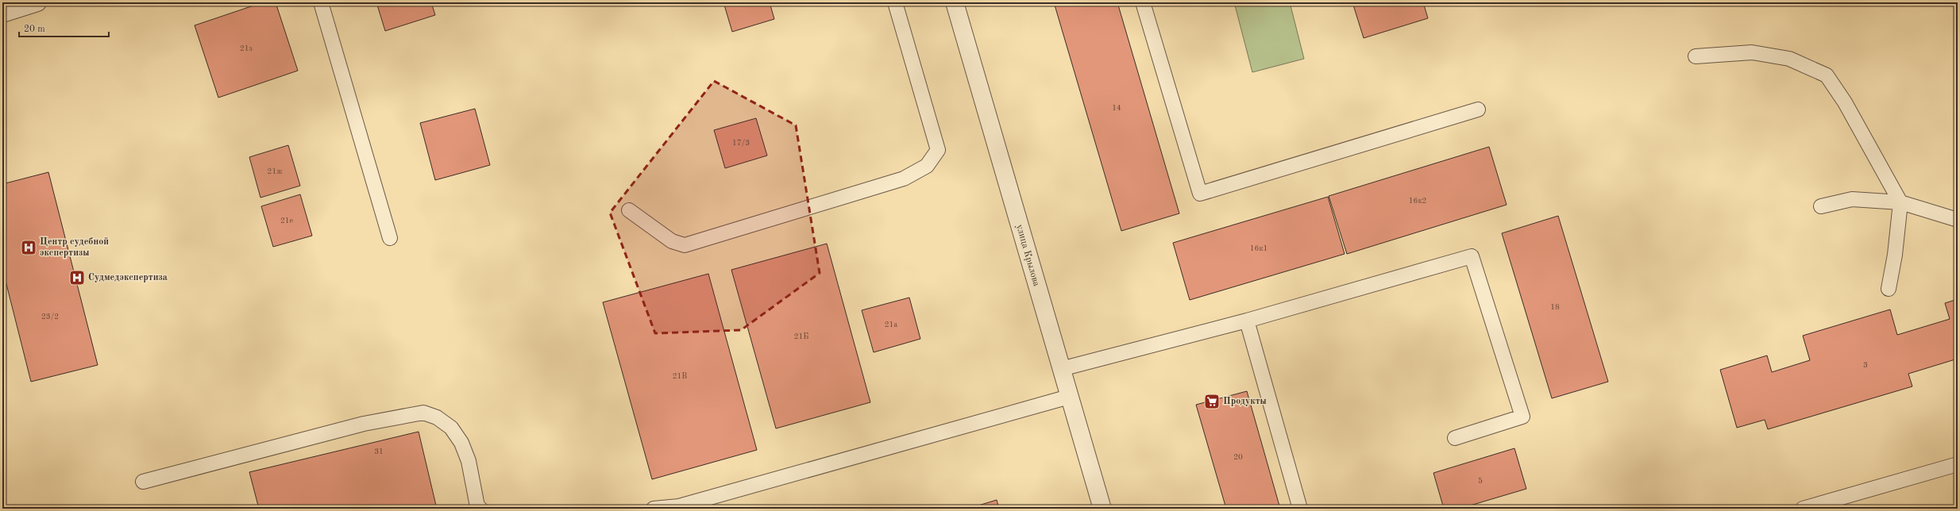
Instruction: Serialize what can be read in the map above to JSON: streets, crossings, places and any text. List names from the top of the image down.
{
  "streets": {
    "street": ["улица Крылова"]
  },
  "places": {
    "hospital": ["Центр судебной экспертизы", "Судмедэкспертиза"],
    "supermarket": ["Продукты"]
  },
  "house_numbers": [
    "21з",
    "14",
    "17/3",
    "21ж",
    "16к2",
    "21е",
    "16к1",
    "18",
    "23/2",
    "21а",
    "21Б",
    "3",
    "21В",
    "31",
    "20",
    "5"
  ],
  "scale_bar": "20 m"
}
